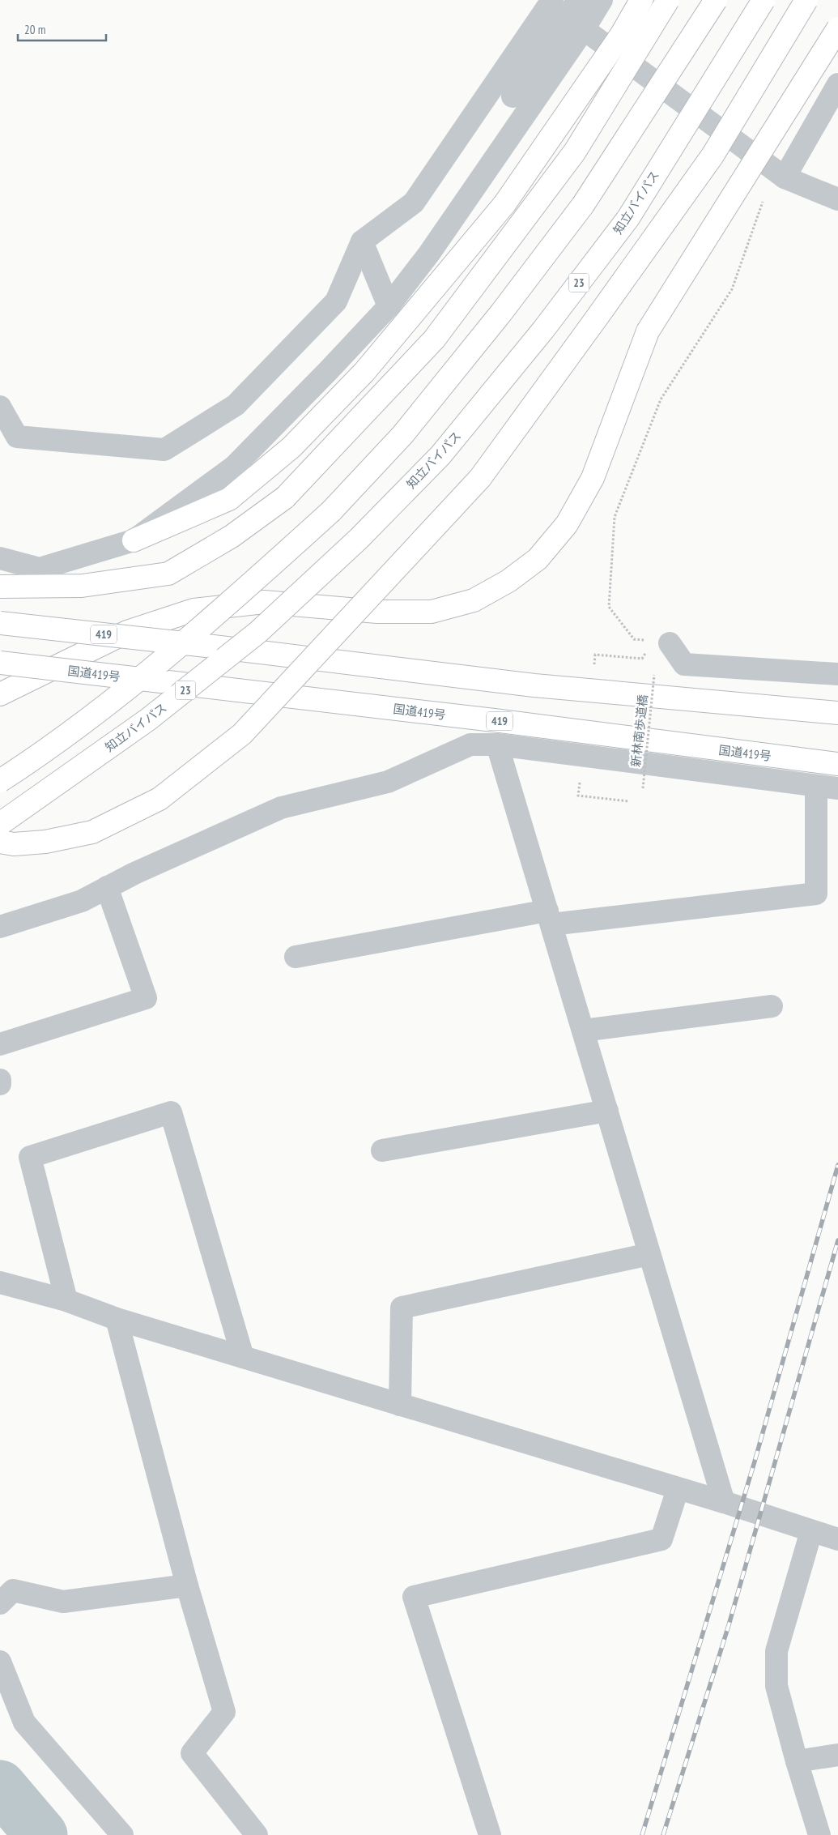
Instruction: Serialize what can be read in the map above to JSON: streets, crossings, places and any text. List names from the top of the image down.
{
  "streets": {
    "highway": [
      "知立バイパス",
      "23",
      "419",
      "国道419号"
    ],
    "path": ["新林南歩道橋"]
  },
  "scale_bar": "20 m"
}
